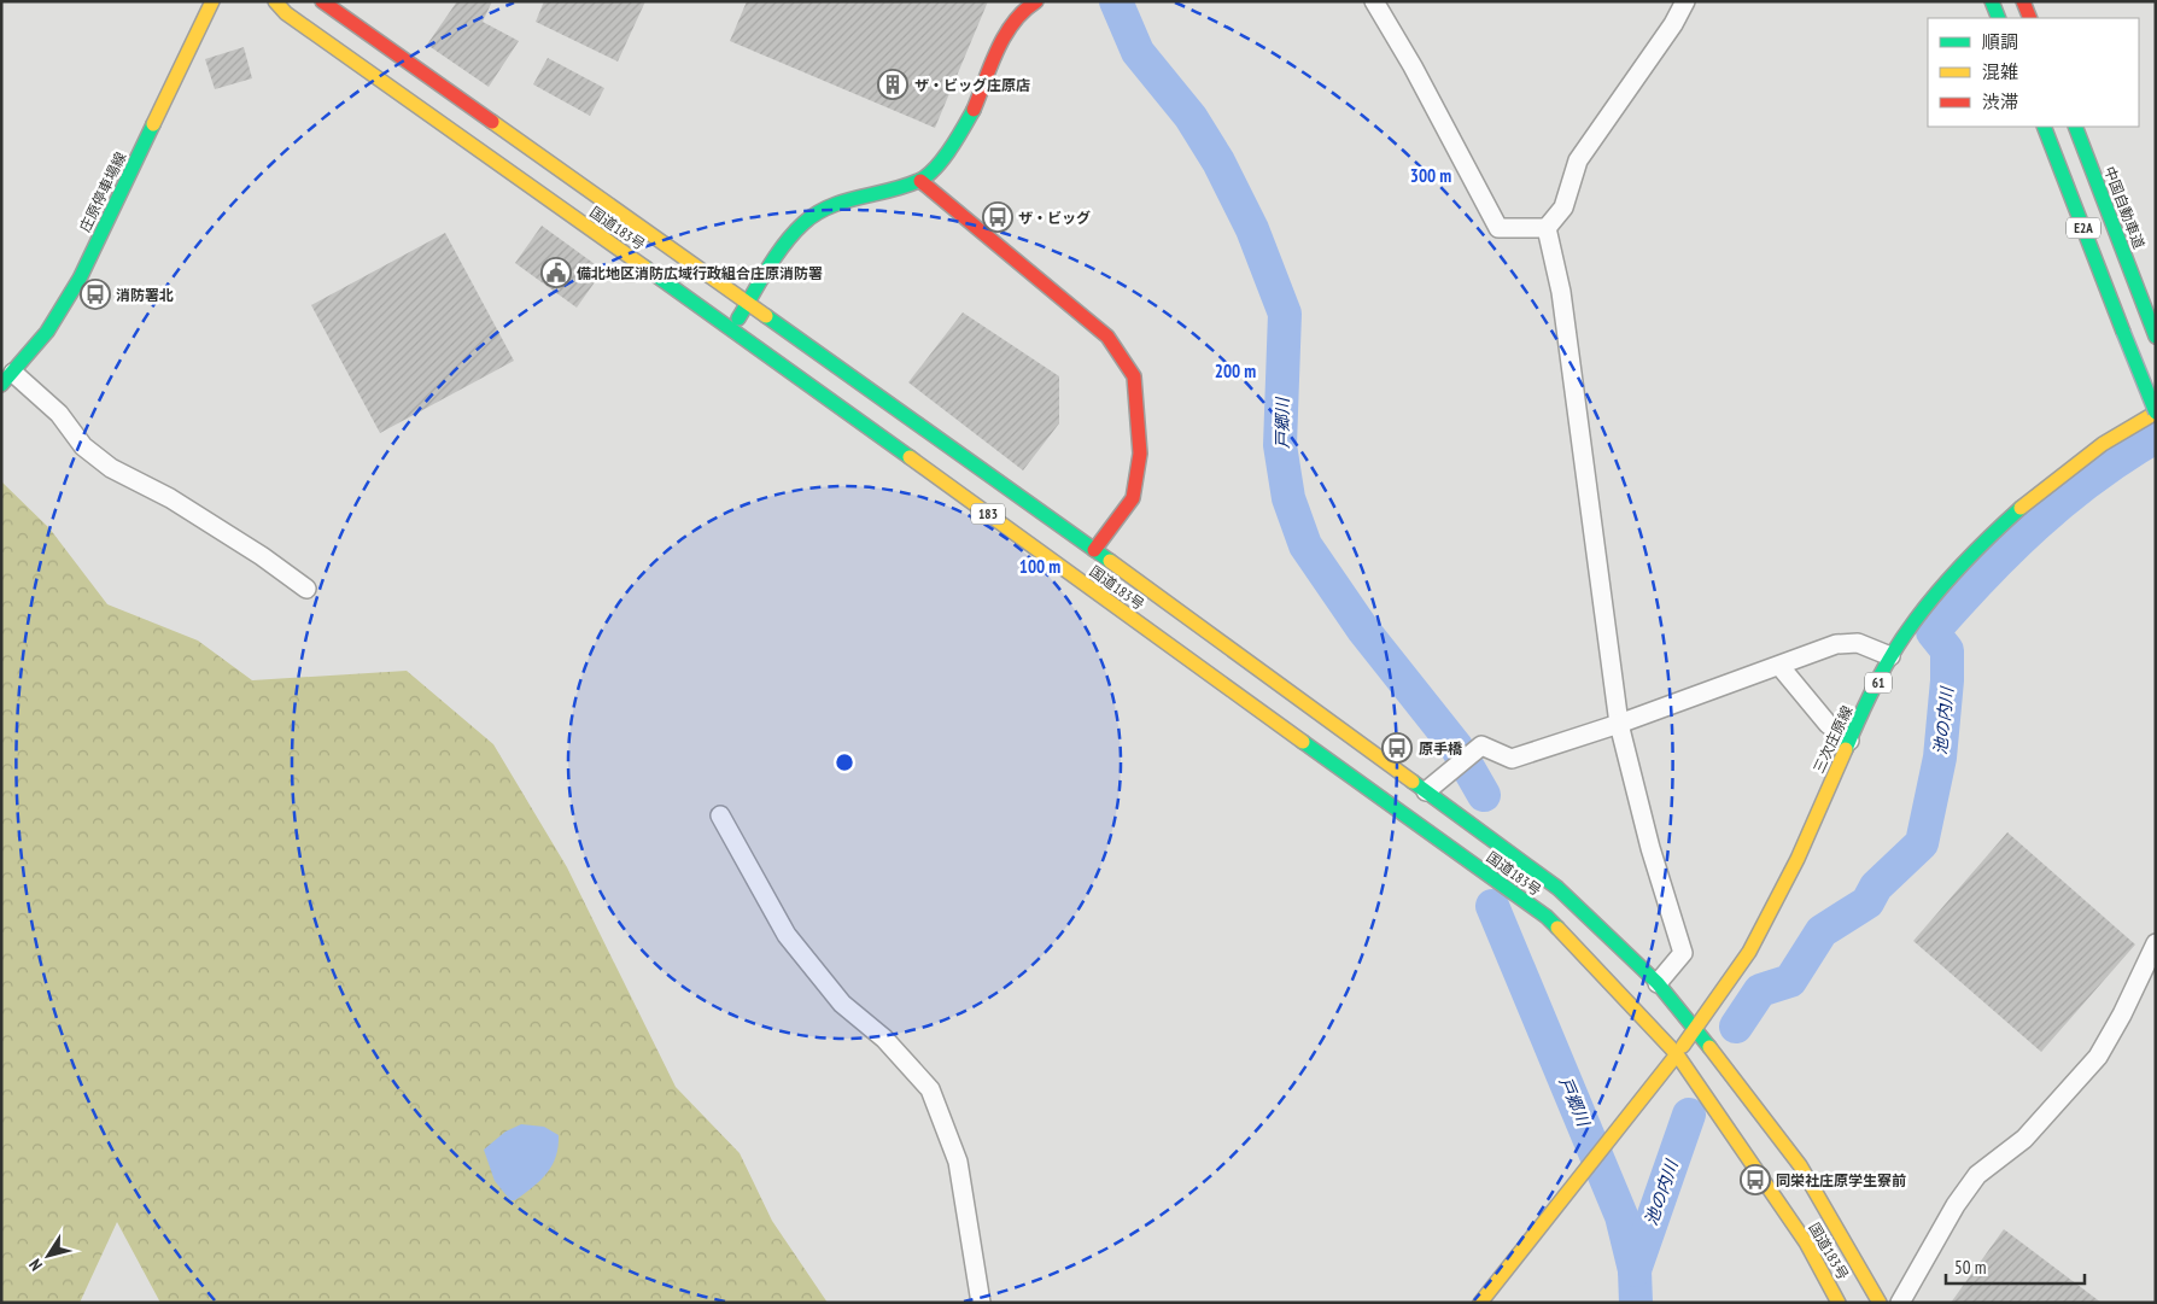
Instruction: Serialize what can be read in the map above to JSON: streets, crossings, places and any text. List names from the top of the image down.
{
  "streets": {
    "main road": [
      "庄原停車場線",
      "中国自動車道",
      "国道183号",
      "E2A",
      "183",
      "61",
      "三次庄原線"
    ]
  },
  "crossings": [
    ["国道183号", "三次庄原線"],
    ["E2A", "三次庄原線"]
  ],
  "water": ["戸郷川", "池の内川"],
  "places": {
    "building": ["ザ・ビッグ庄原店"],
    "bus stop": [
      "ザ・ビッグ",
      "消防署北",
      "原手橋",
      "同栄社庄原学生寮前"
    ],
    "public building": ["備北地区消防広域行政組合庄原消防署"]
  },
  "legend": ["順調", "混雑", "渋滞"],
  "scale_bar": "50 m",
  "north": "bottom left",
  "rings": ["300 m", "200 m", "100 m"]
}
